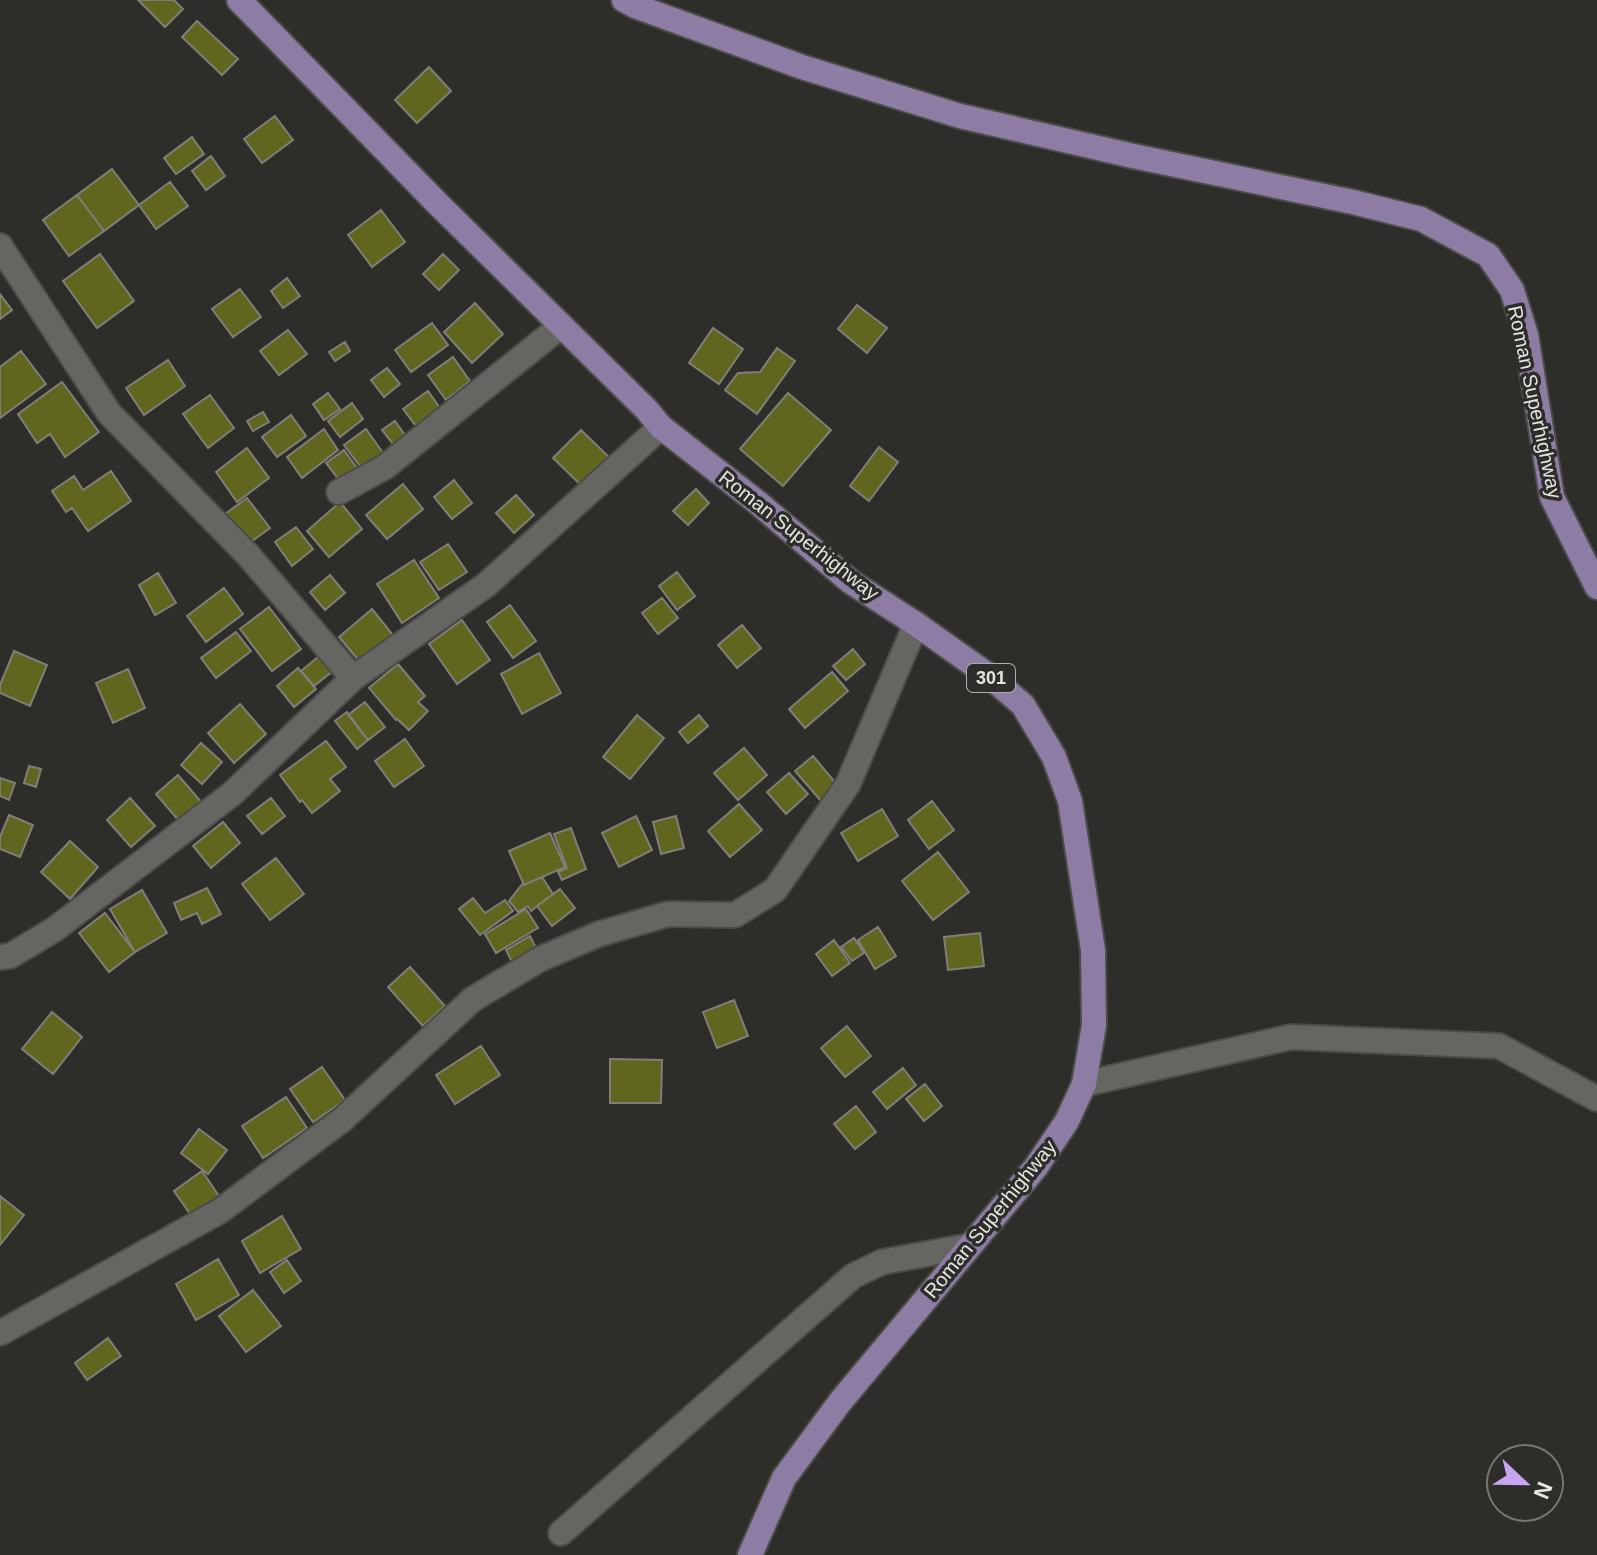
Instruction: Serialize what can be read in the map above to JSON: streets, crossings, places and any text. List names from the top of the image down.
{
  "streets": {
    "main road": ["Roman Superhighway", "301"]
  },
  "north": "right"
}
